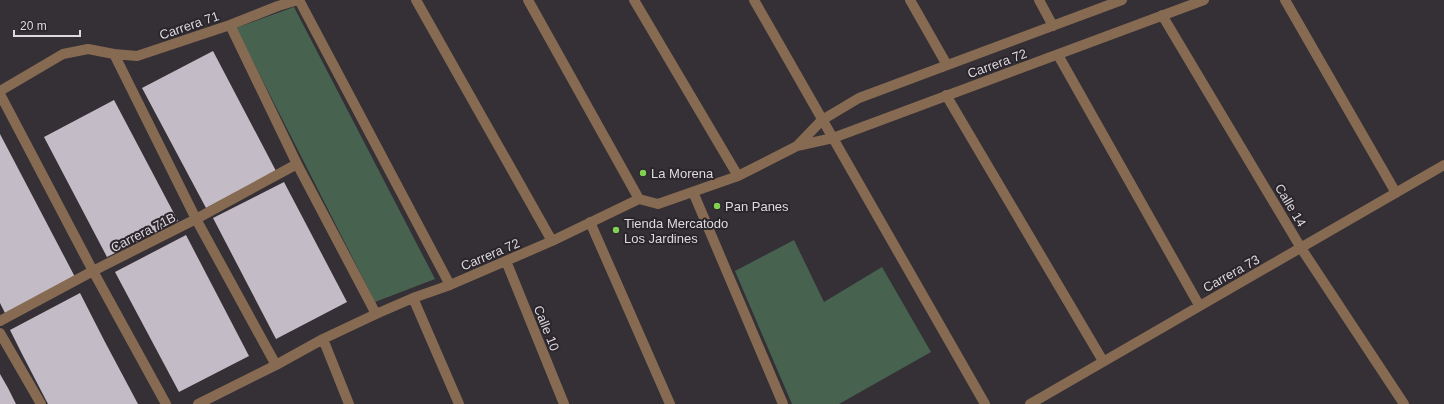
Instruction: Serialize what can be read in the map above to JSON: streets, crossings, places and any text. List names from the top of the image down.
{
  "streets": {
    "street": [
      "Carrera 71",
      "Carrera 72",
      "Calle 14",
      "Carrera 71B",
      "Carrera 73",
      "Calle 10"
    ]
  },
  "crossings": [
    ["Carrera 72", "Calle 14"],
    ["Carrera 72", "Calle 10"],
    ["Calle 14", "Carrera 73"]
  ],
  "places": ["La Morena", "Pan Panes", "Tienda Mercatodo Los Jardines"],
  "scale_bar": "20 m"
}
